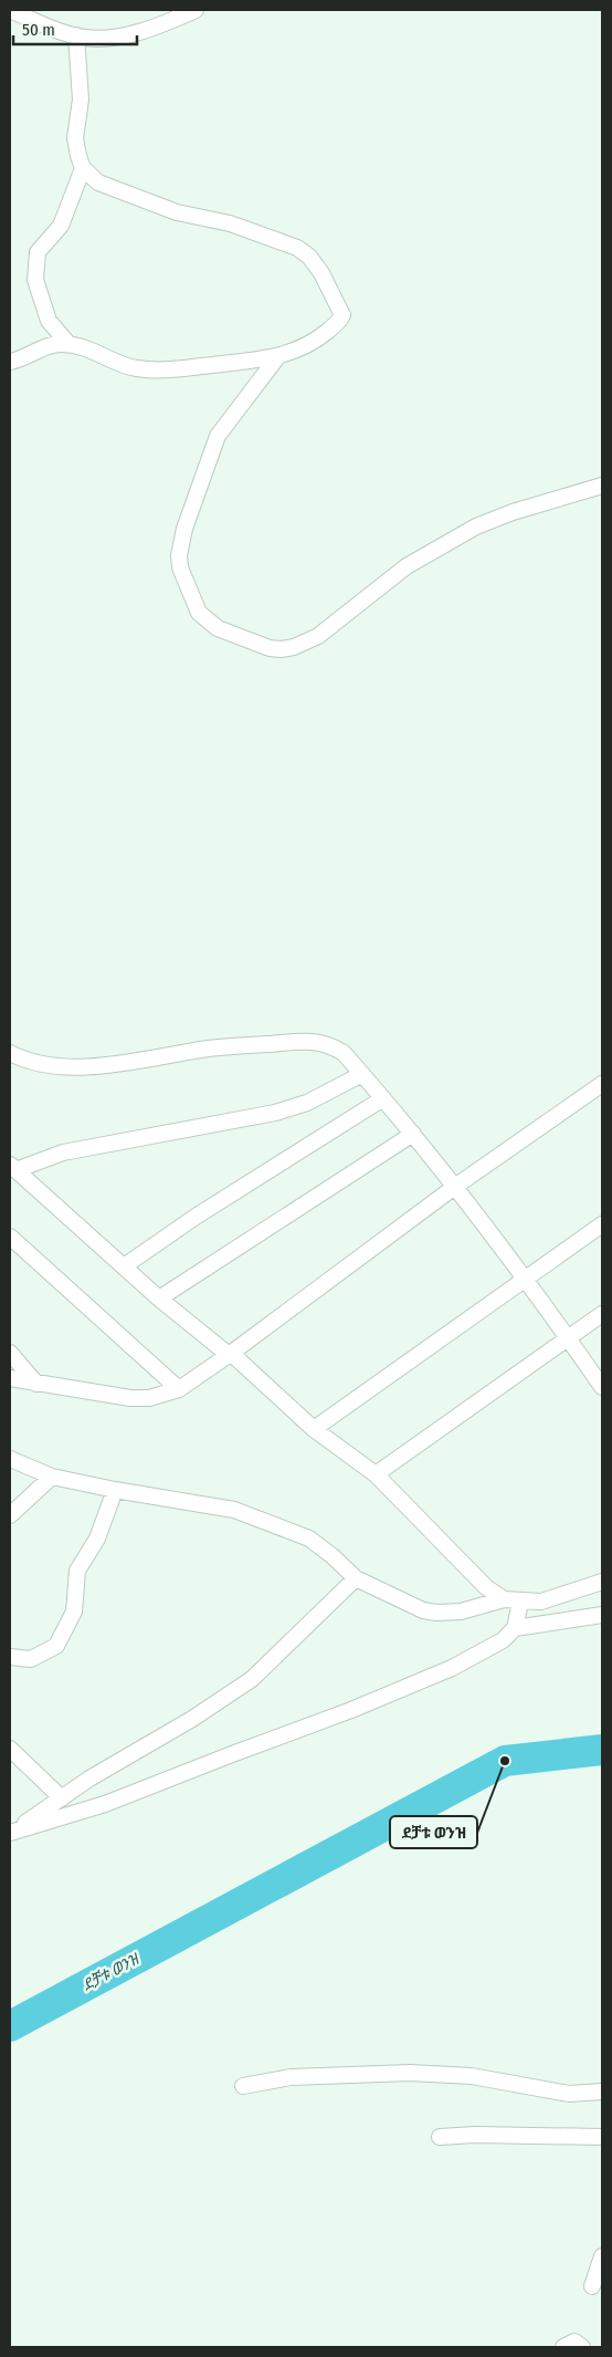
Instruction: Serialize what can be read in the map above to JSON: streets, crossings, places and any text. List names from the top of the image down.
{
  "water": ["ደቻቱ ወንዝ"],
  "places": ["ደቻቱ ወንዝ"],
  "scale_bar": "50 m"
}
